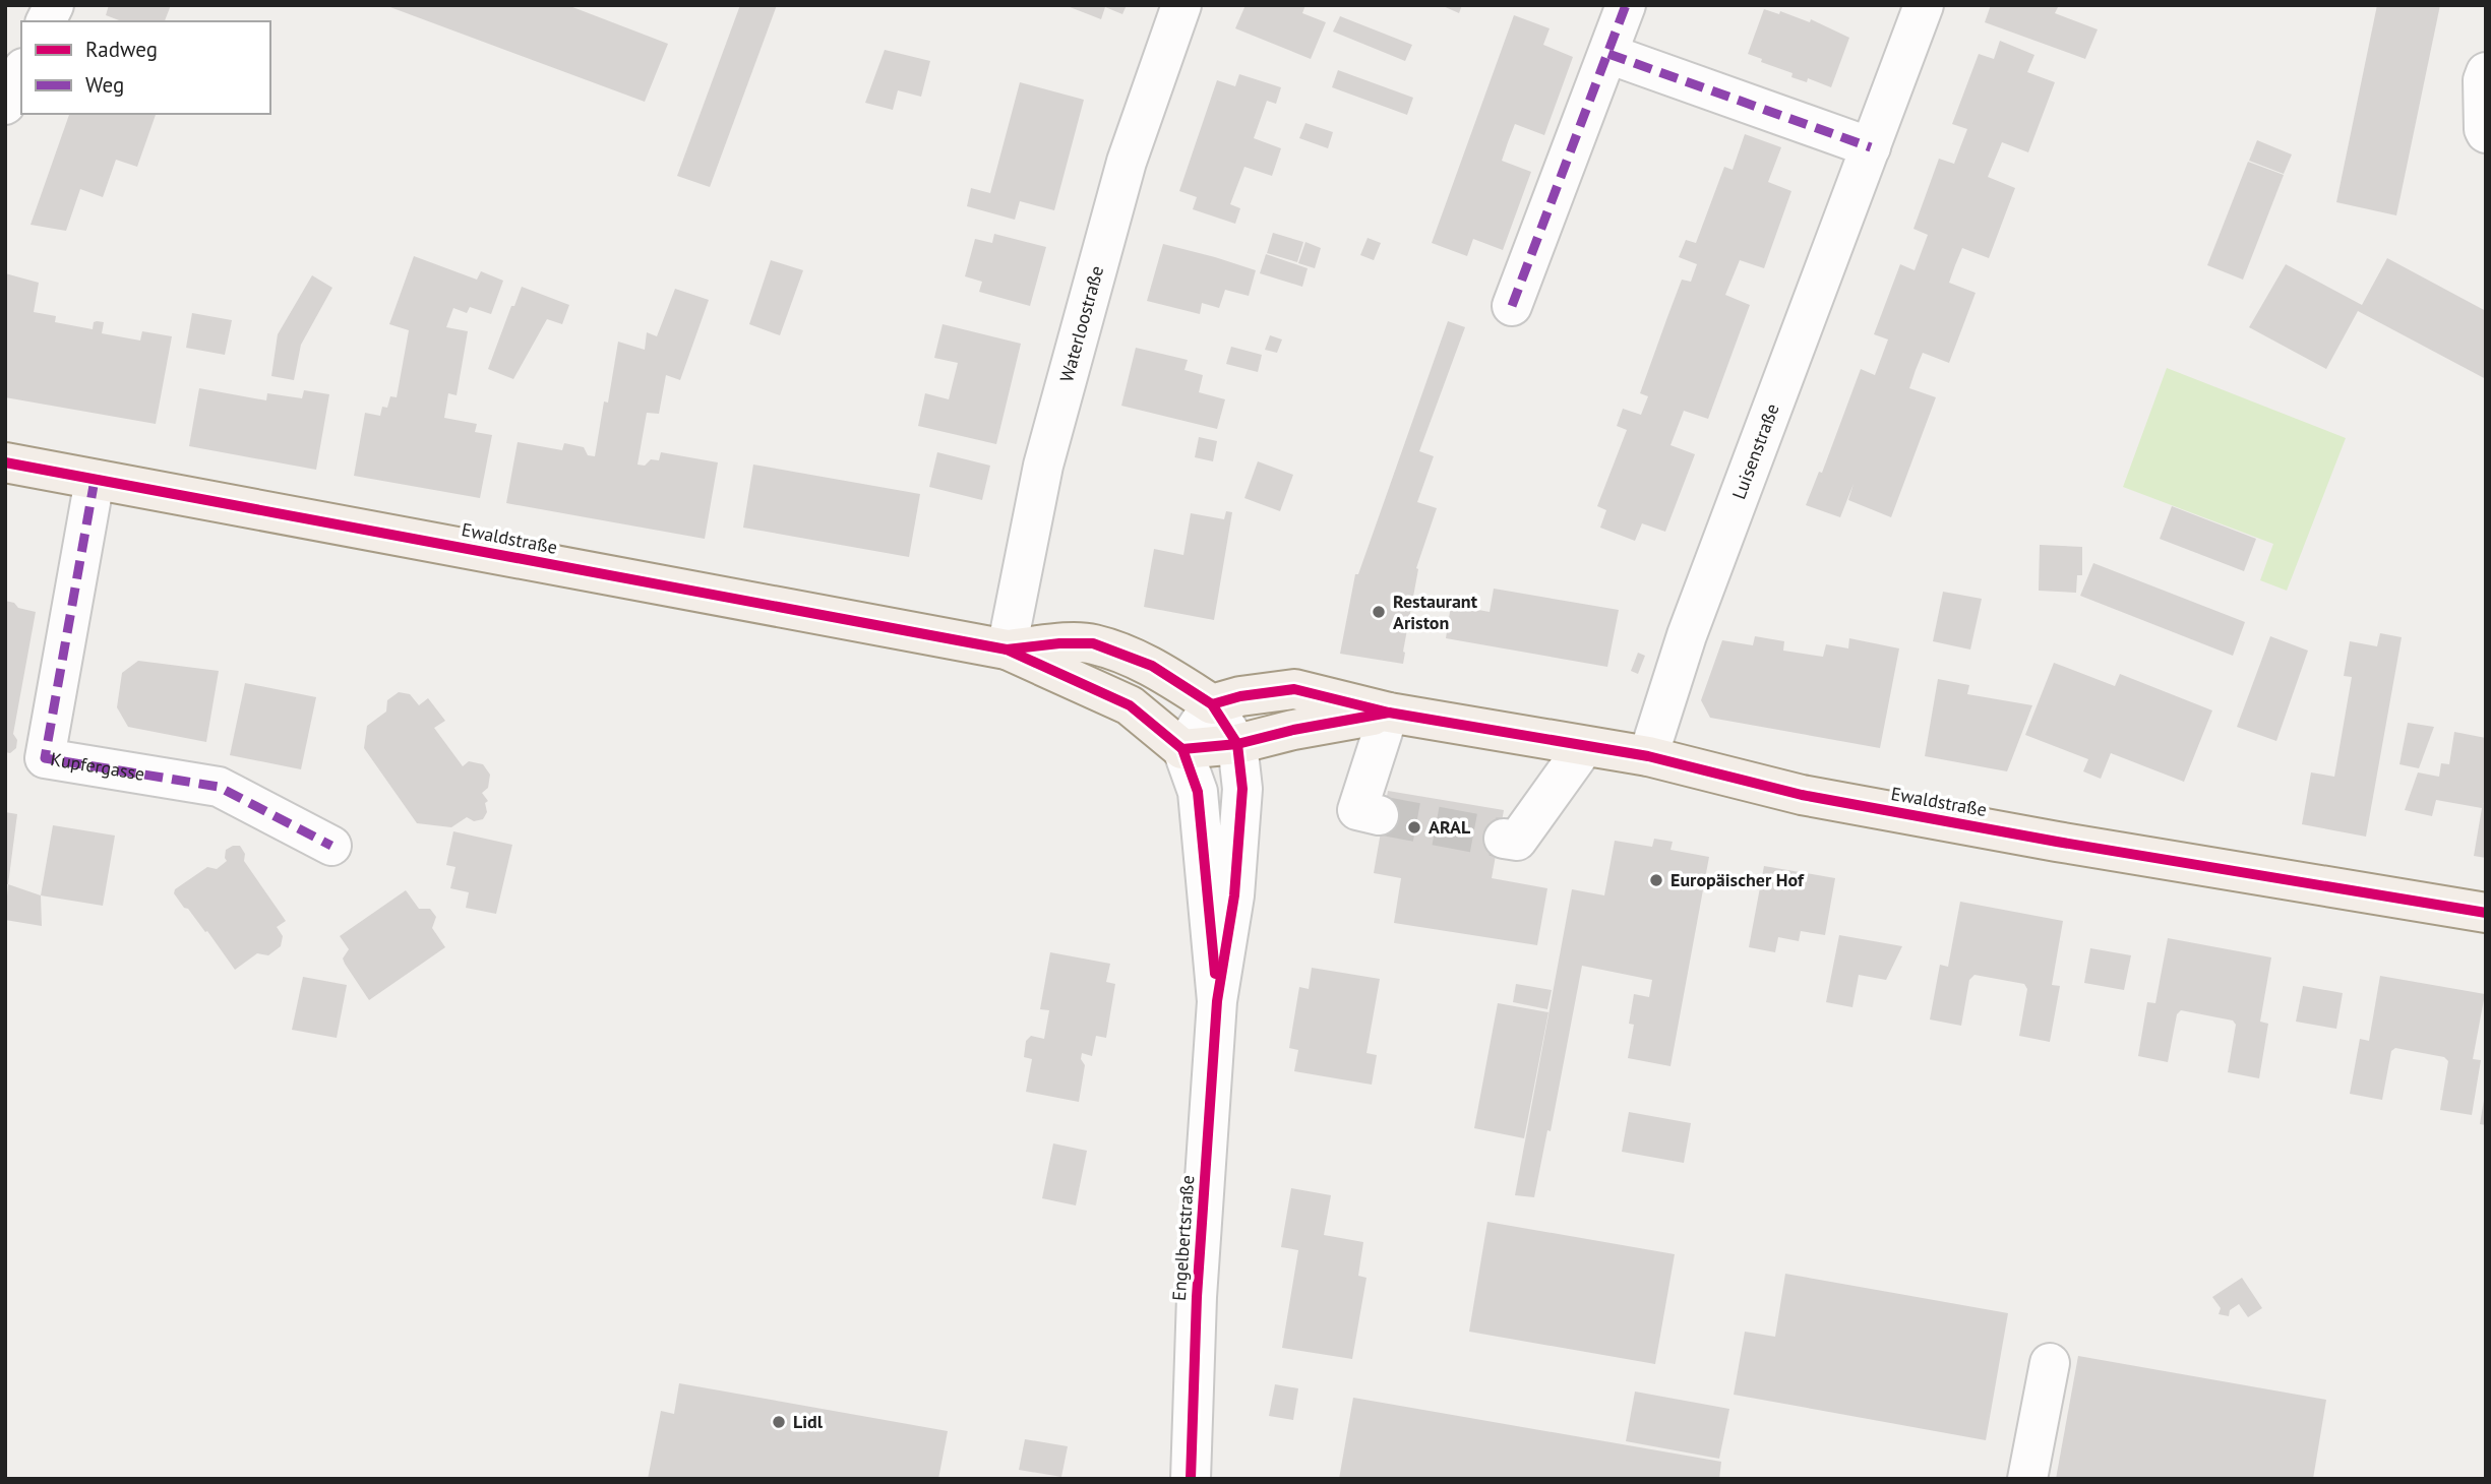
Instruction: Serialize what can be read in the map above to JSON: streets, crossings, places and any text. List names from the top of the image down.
{
  "streets": {
    "main road": ["Ewaldstraße"],
    "street": [
      "Waterloostraße",
      "Luisenstraße",
      "Kupfergasse",
      "Engelbertstraße"
    ]
  },
  "crossings": [
    ["Waterloostraße", "Ewaldstraße"],
    ["Luisenstraße", "Ewaldstraße"],
    ["Ewaldstraße", "Kupfergasse"],
    ["Ewaldstraße", "Engelbertstraße"]
  ],
  "places": [
    "Restaurant Ariston",
    "ARAL",
    "Europäischer Hof",
    "Lidl"
  ],
  "legend": ["Radweg", "Weg"]
}
